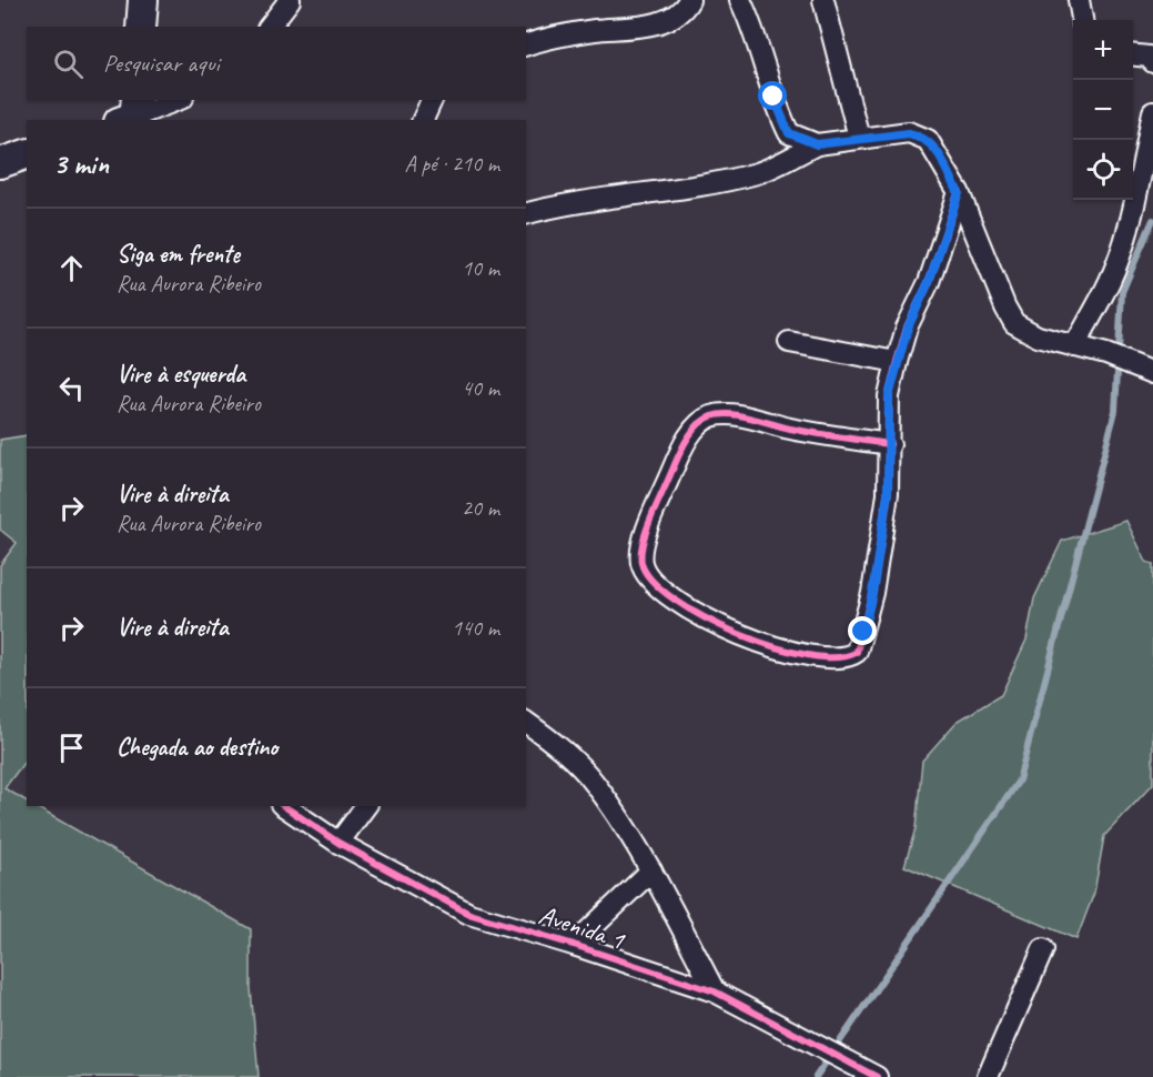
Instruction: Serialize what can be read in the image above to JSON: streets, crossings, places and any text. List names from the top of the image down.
{
  "streets": {
    "street": ["Avenida 1"]
  },
  "page": {
    "map_buttons": ["+", "−"],
    "search": "Pesquisar aqui",
    "heading": ["3 min", "A pé · 210 m"],
    "list": [
      ["Siga em frente", "Rua Aurora Ribeiro", "10 m"],
      ["Vire à esquerda", "Rua Aurora Ribeiro", "40 m"],
      ["Vire à direita", "Rua Aurora Ribeiro", "20 m"],
      ["Vire à direita", "140 m"],
      "Chegada ao destino"
    ]
  }
}
